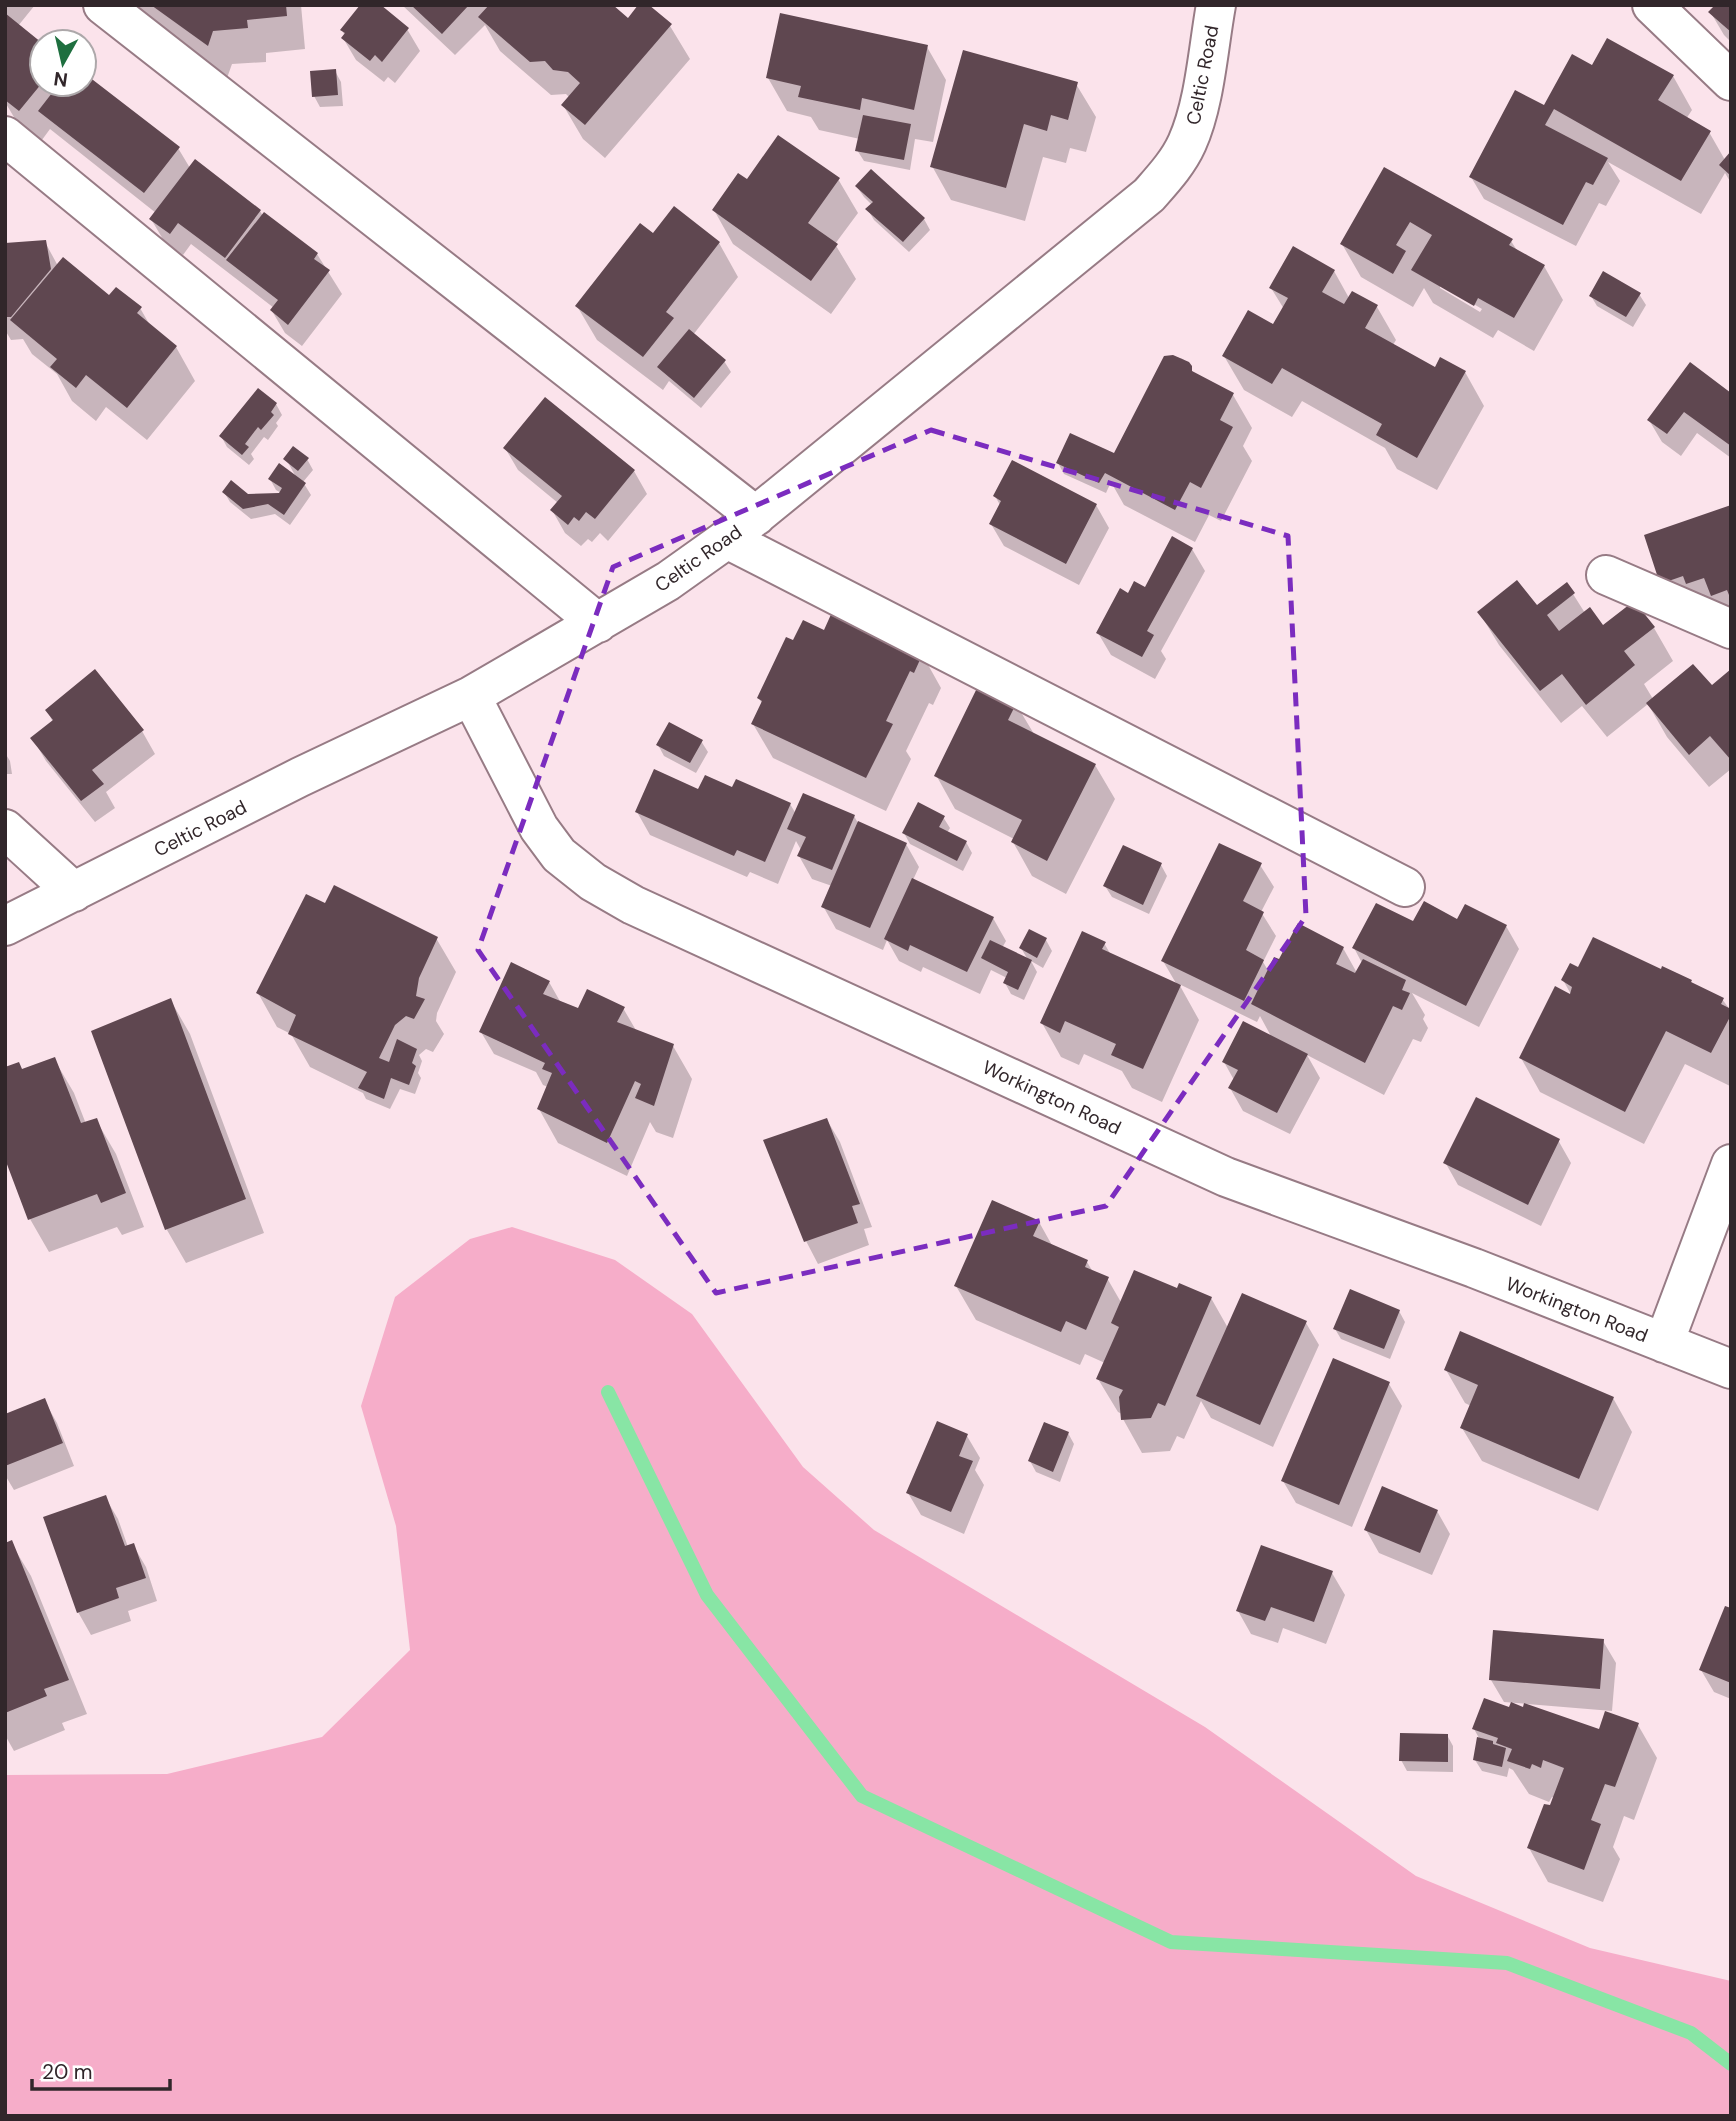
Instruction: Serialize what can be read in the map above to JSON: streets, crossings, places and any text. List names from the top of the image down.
{
  "streets": {
    "street": ["Celtic Road", "Workington Road"]
  },
  "crossings": [
    ["Celtic Road", "Workington Road"]
  ],
  "scale_bar": "20 m",
  "north": "bottom"
}
